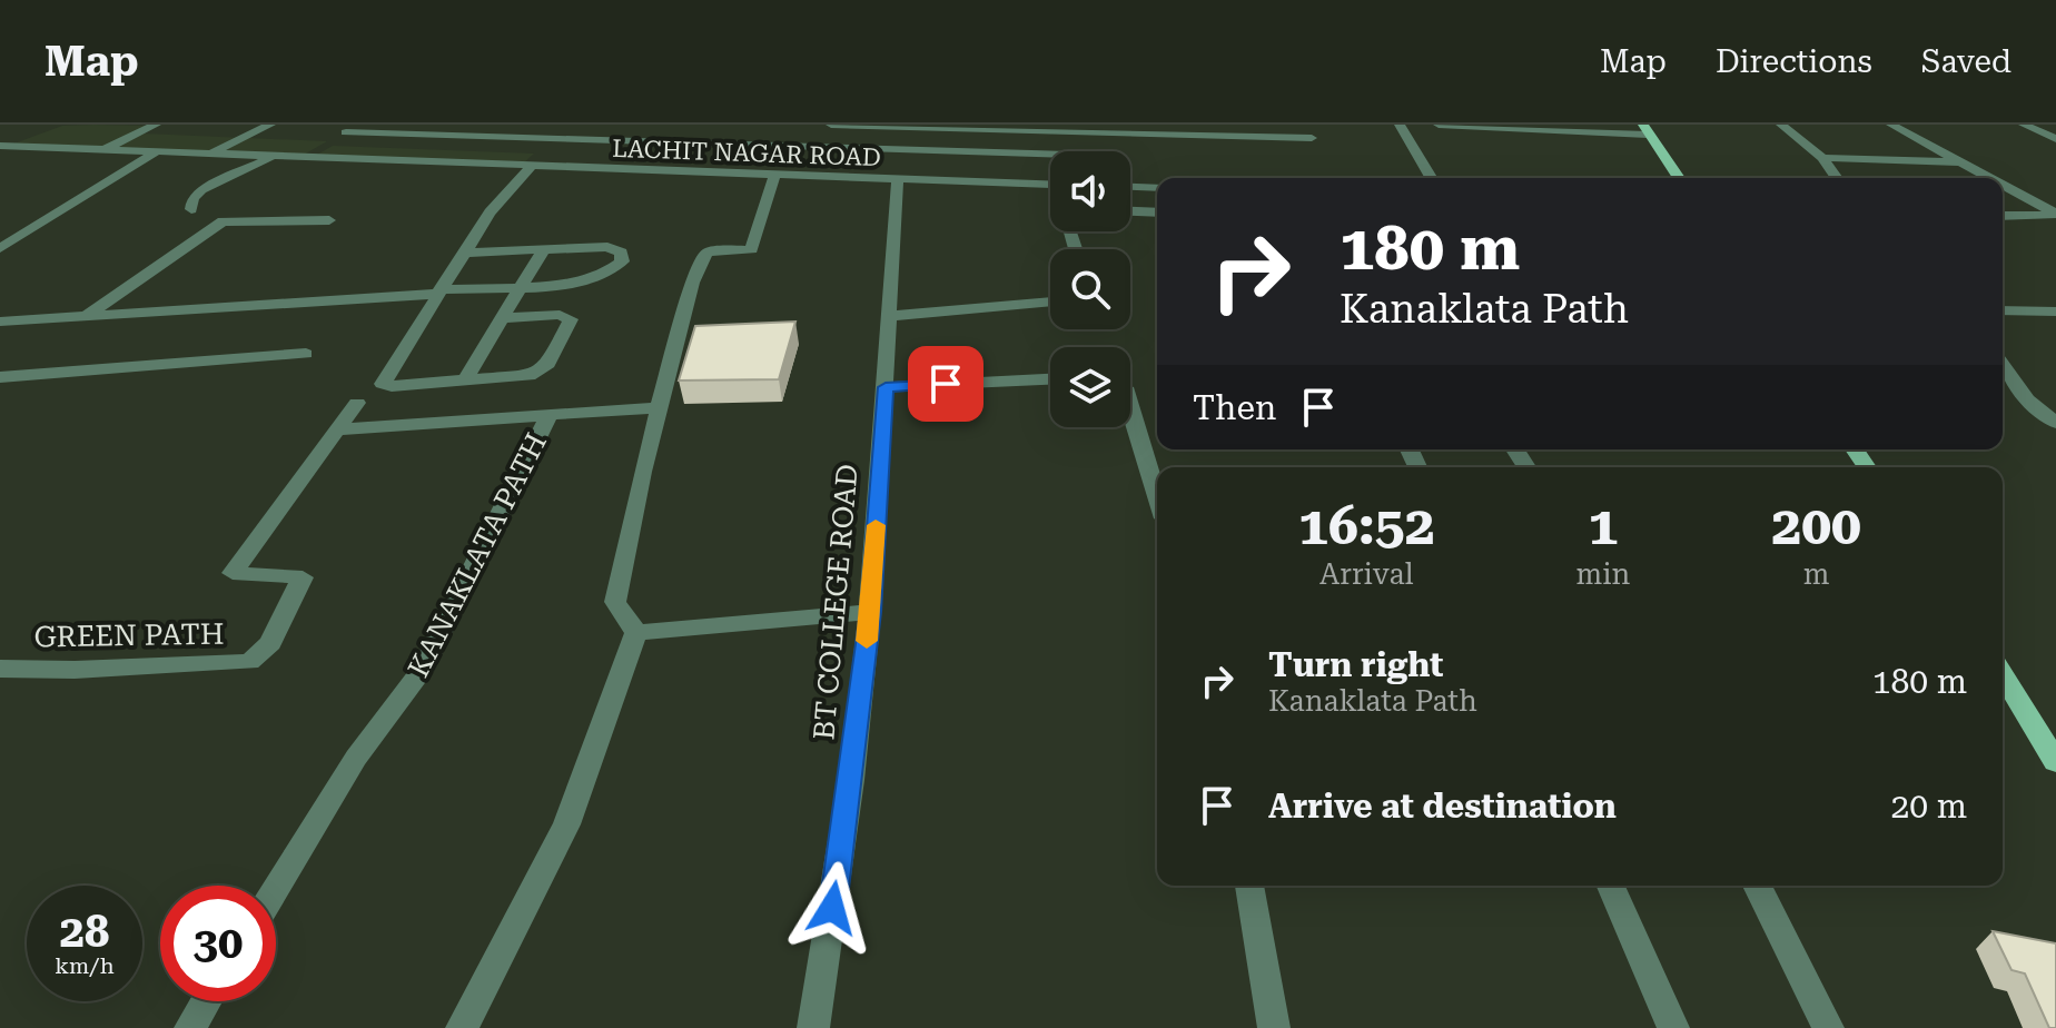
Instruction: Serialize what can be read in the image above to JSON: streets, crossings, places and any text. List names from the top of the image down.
{
  "streets": {
    "street": [
      "LACHIT NAGAR ROAD",
      "KANAKLATA PATH",
      "BT COLLEGE ROAD",
      "GREEN PATH"
    ]
  },
  "crossings": [
    ["LACHIT NAGAR ROAD", "BT COLLEGE ROAD"]
  ],
  "page": {
    "header": "Map",
    "nav": ["Map", "Directions", "Saved"],
    "turn": ["180 m", "Kanaklata Path"],
    "then": "Then",
    "eta": [
      "16:52",
      "Arrival",
      "1",
      "min",
      "200",
      "m"
    ],
    "list": [
      {
        "name": "Turn right",
        "note": "Kanaklata Path",
        "value": "180 m"
      },
      {
        "name": "Arrive at destination",
        "value": "20 m"
      }
    ],
    "speed": "28 km/h",
    "limit": "30"
  }
}
